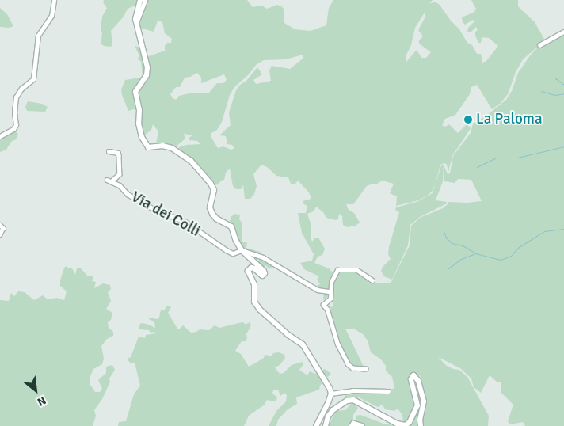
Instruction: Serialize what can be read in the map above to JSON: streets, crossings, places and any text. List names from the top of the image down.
{
  "streets": {
    "street": ["Via dei Colli"]
  },
  "places": ["La Paloma"],
  "north": "bottom right"
}
